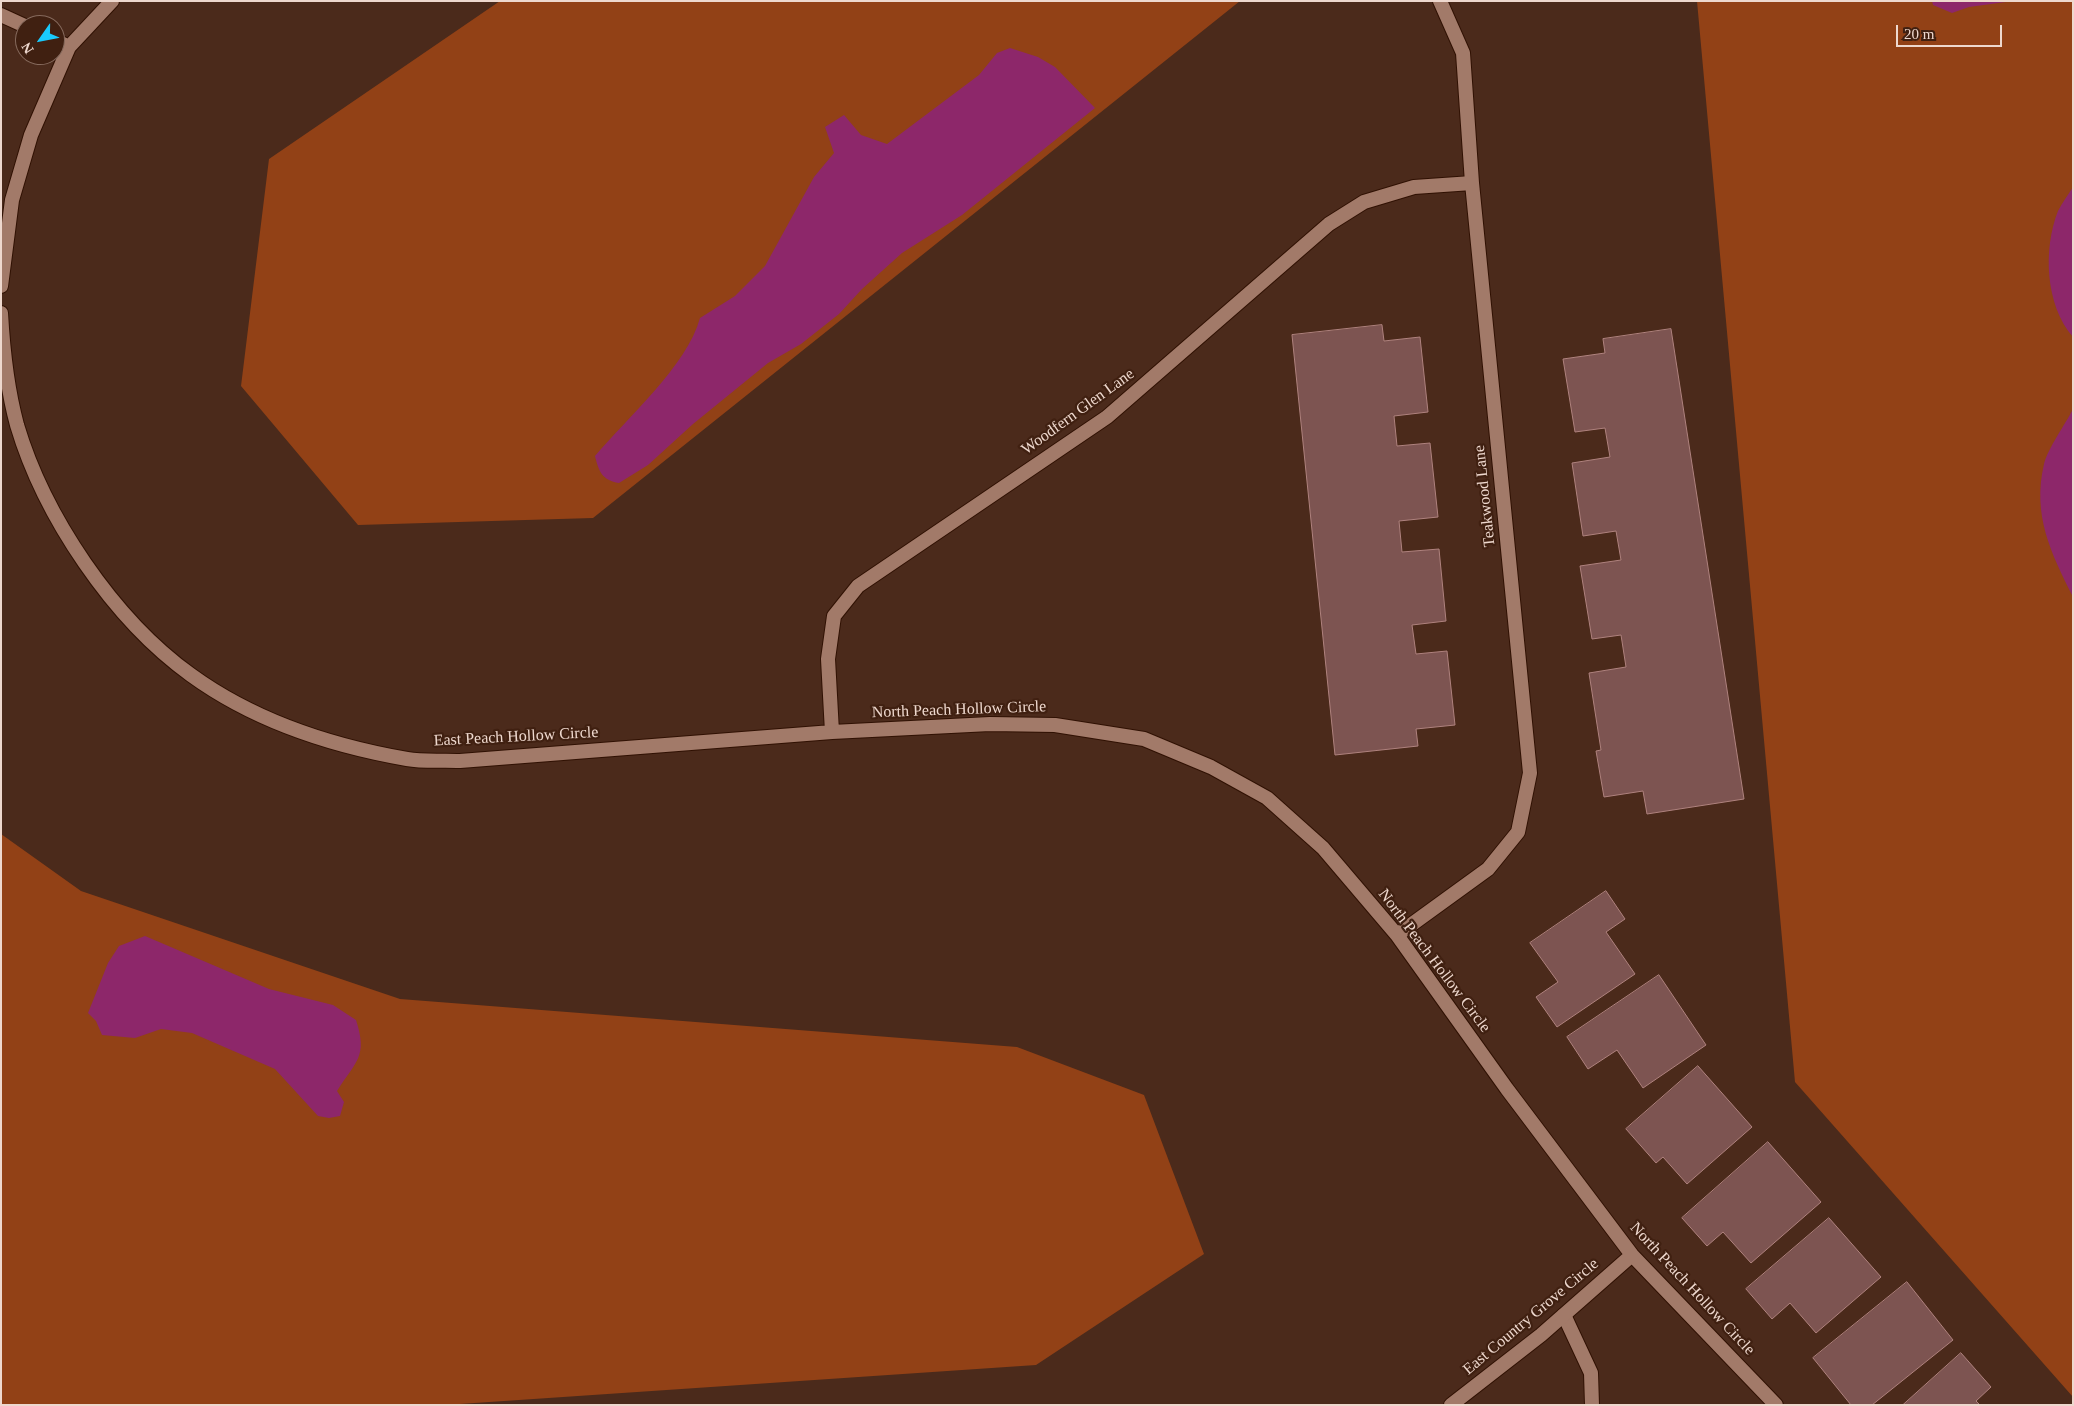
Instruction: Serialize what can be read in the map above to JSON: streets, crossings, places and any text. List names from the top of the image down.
{
  "streets": {
    "street": [
      "Woodfern Glen Lane",
      "Teakwood Lane",
      "North Peach Hollow Circle",
      "East Peach Hollow Circle",
      "East Country Grove Circle"
    ]
  },
  "crossings": [
    ["Woodfern Glen Lane", "Teakwood Lane"],
    ["Woodfern Glen Lane", "North Peach Hollow Circle"],
    ["Woodfern Glen Lane", "East Peach Hollow Circle"],
    ["Teakwood Lane", "North Peach Hollow Circle"],
    ["North Peach Hollow Circle", "East Peach Hollow Circle"],
    ["North Peach Hollow Circle", "East Country Grove Circle"]
  ],
  "scale_bar": "20 m",
  "north": "bottom left"
}
